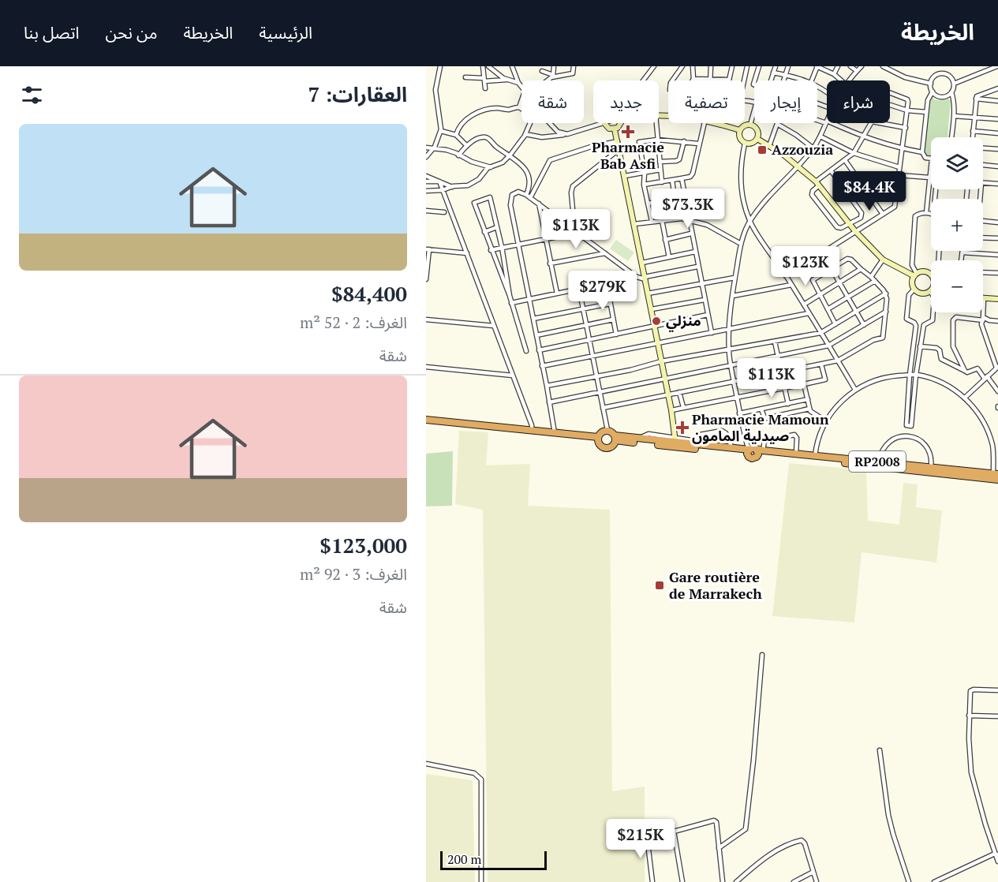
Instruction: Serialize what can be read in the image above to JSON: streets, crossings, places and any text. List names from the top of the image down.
{
  "streets": {
    "highway": ["RP2008"]
  },
  "places": {
    "health": ["Pharmacie Bab Asfi", "Pharmacie Mamoun صيدلية المامون"],
    "transit": ["Azzouzia", "Gare routière de Marrakech"],
    "other": ["منزلي"]
  },
  "scale_bar": "200 m",
  "page": {
    "header": "الخريطة",
    "nav": [
      "الرئيسية",
      "الخريطة",
      "من نحن",
      "اتصل بنا"
    ],
    "heading": "العقارات: 7",
    "chip": [
      "شراء",
      "إيجار",
      "تصفية",
      "جديد",
      "شقة"
    ],
    "list": [
      {
        "name": "$84,400",
        "note": "الغرف: 2 · 52 m² · شقة"
      },
      {
        "name": "$123,000",
        "note": "الغرف: 3 · 92 m² · شقة"
      }
    ],
    "map_buttons": ["+", "−"],
    "price": [
      "$84.4K",
      "$73.3K",
      "$113K",
      "$123K",
      "$279K",
      "$113K",
      "$215K"
    ],
    "scale": "200 m"
  }
}
